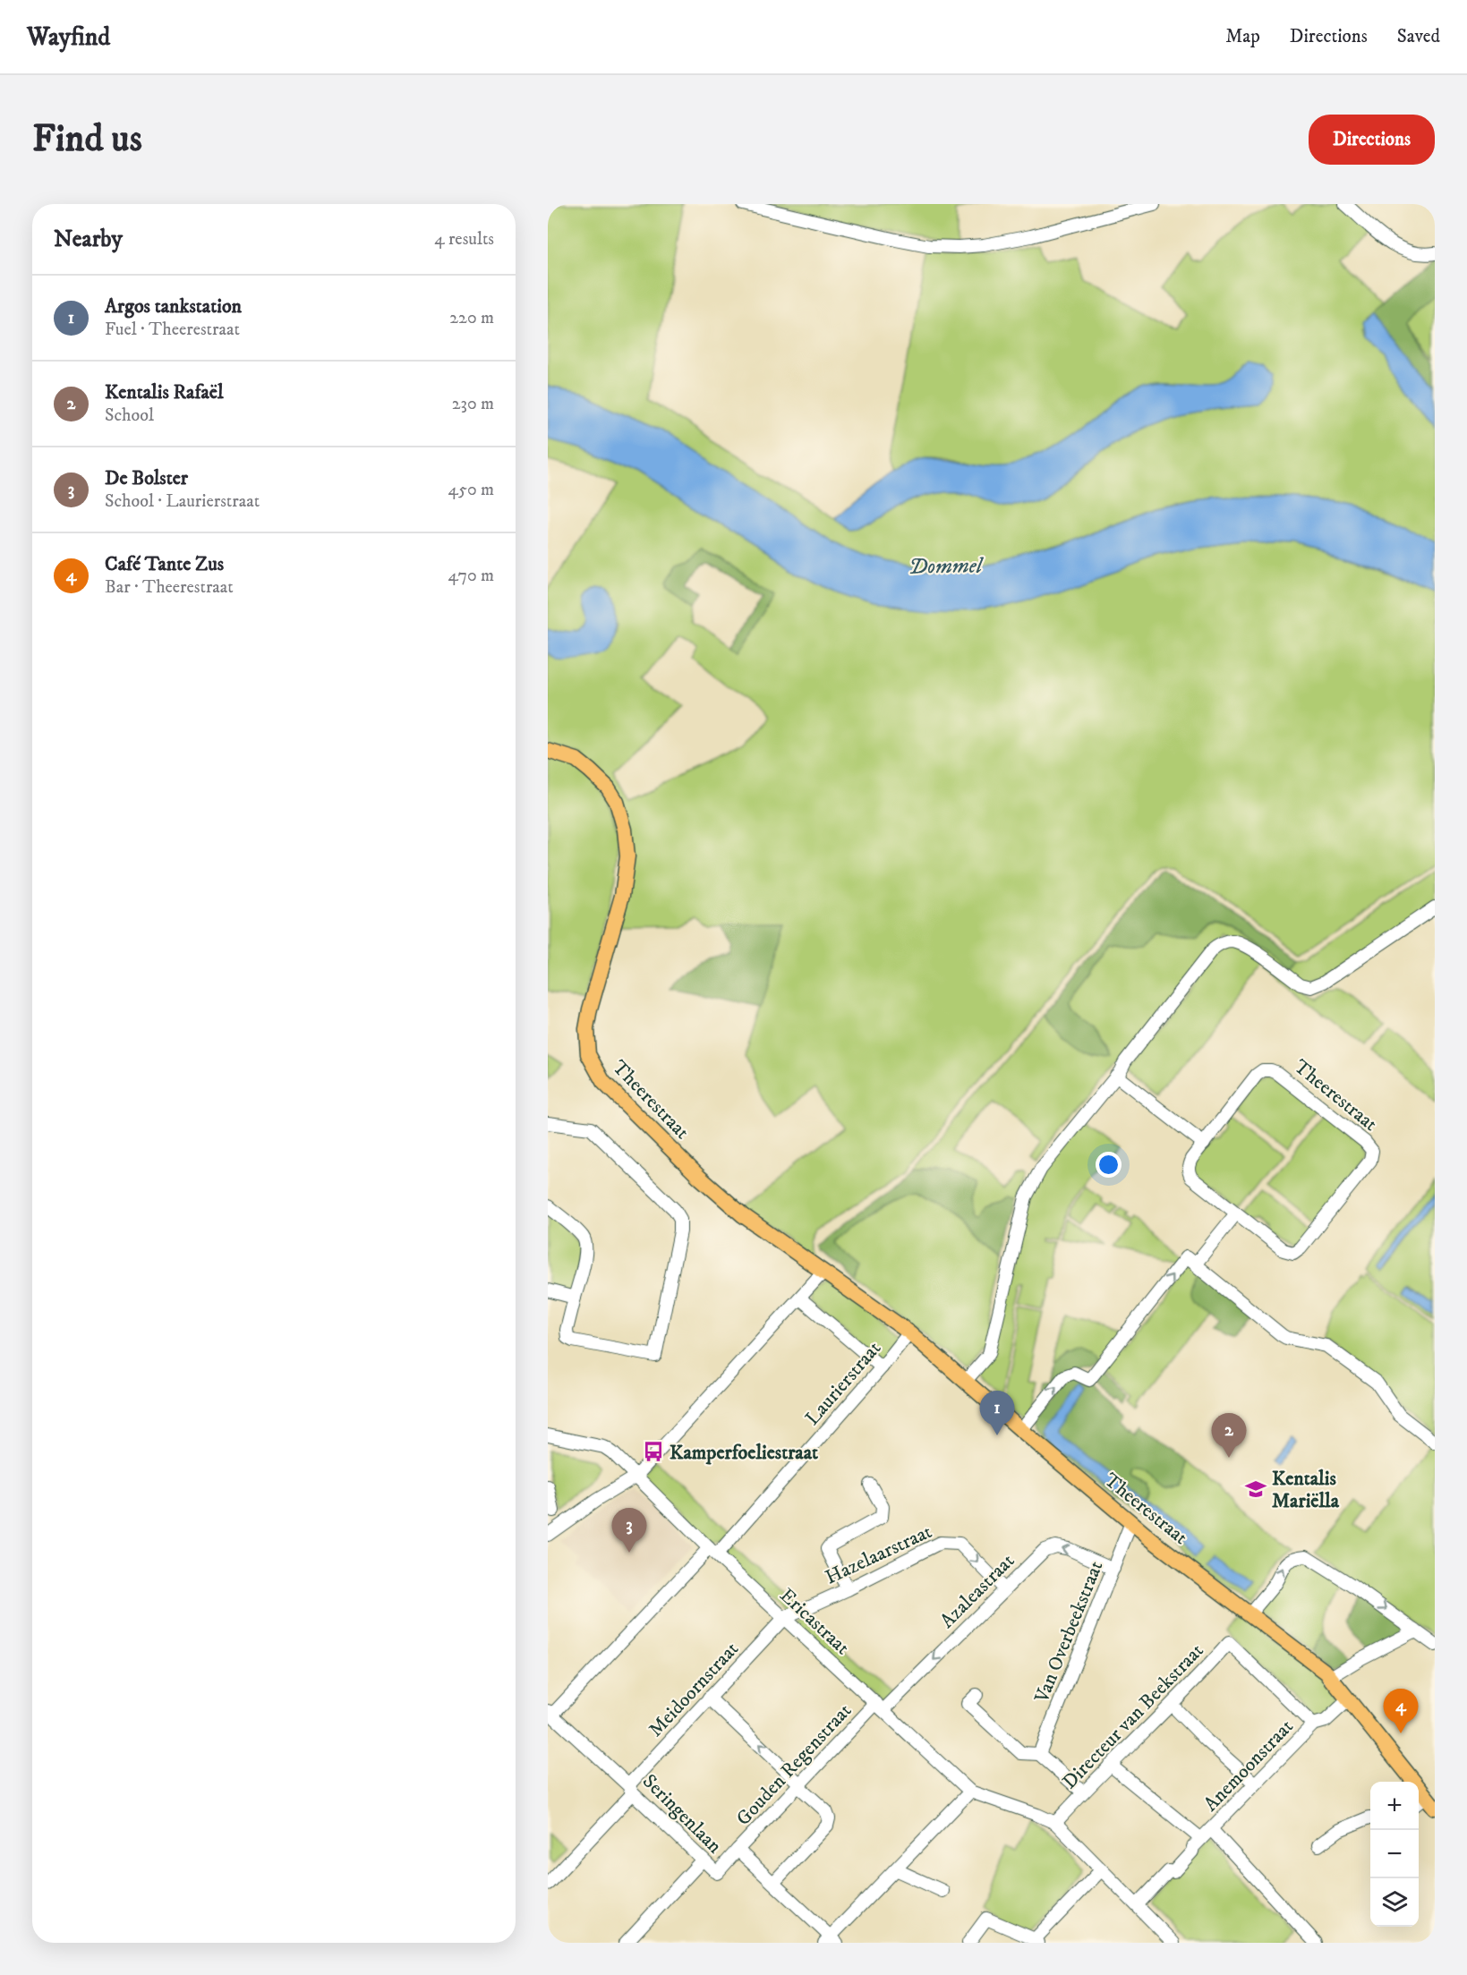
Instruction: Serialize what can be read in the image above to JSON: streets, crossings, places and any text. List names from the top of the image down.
{
  "streets": {
    "main road": ["Theerestraat"],
    "street": [
      "Laurierstraat",
      "Hazelaarstraat",
      "Azaleastraat",
      "Ericastraat",
      "Van Overbeekstraat",
      "Meidoornstraat",
      "Directeur van Beekstraat",
      "Gouden Regenstraat",
      "Anemoonstraat",
      "Seringenlaan"
    ]
  },
  "crossings": [
    ["Theerestraat", "Laurierstraat"],
    ["Theerestraat", "Van Overbeekstraat"],
    ["Theerestraat", "Anemoonstraat"],
    ["Laurierstraat", "Ericastraat"],
    ["Laurierstraat", "Seringenlaan"],
    ["Hazelaarstraat", "Azaleastraat"],
    ["Hazelaarstraat", "Ericastraat"],
    ["Hazelaarstraat", "Meidoornstraat"],
    ["Azaleastraat", "Ericastraat"],
    ["Azaleastraat", "Van Overbeekstraat"],
    ["Azaleastraat", "Gouden Regenstraat"],
    ["Ericastraat", "Meidoornstraat"],
    ["Ericastraat", "Gouden Regenstraat"],
    ["Meidoornstraat", "Seringenlaan"],
    ["Directeur van Beekstraat", "Anemoonstraat"],
    ["Gouden Regenstraat", "Seringenlaan"]
  ],
  "one_way": ["Hazelaarstraat", "Azaleastraat"],
  "water": ["Dommel"],
  "places": {
    "bus stop": ["Kamperfoeliestraat"],
    "school or university": ["Kentalis Mariëlla"]
  },
  "page": {
    "header": "Wayfind",
    "nav": ["Map", "Directions", "Saved"],
    "buttons": "Directions",
    "title": "Find us",
    "heading": ["Nearby", "4 results"],
    "list": [
      {
        "mark": "1",
        "name": "Argos tankstation",
        "note": "Fuel · Theerestraat",
        "value": "220 m"
      },
      {
        "mark": "2",
        "name": "Kentalis Rafaël",
        "note": "School",
        "value": "230 m"
      },
      {
        "mark": "3",
        "name": "De Bolster",
        "note": "School · Laurierstraat",
        "value": "450 m"
      },
      {
        "mark": "4",
        "name": "Café Tante Zus",
        "note": "Bar · Theerestraat",
        "value": "470 m"
      }
    ],
    "pins": [
      "1",
      "2",
      "3",
      "4"
    ],
    "map_buttons": ["+", "−"]
  }
}
